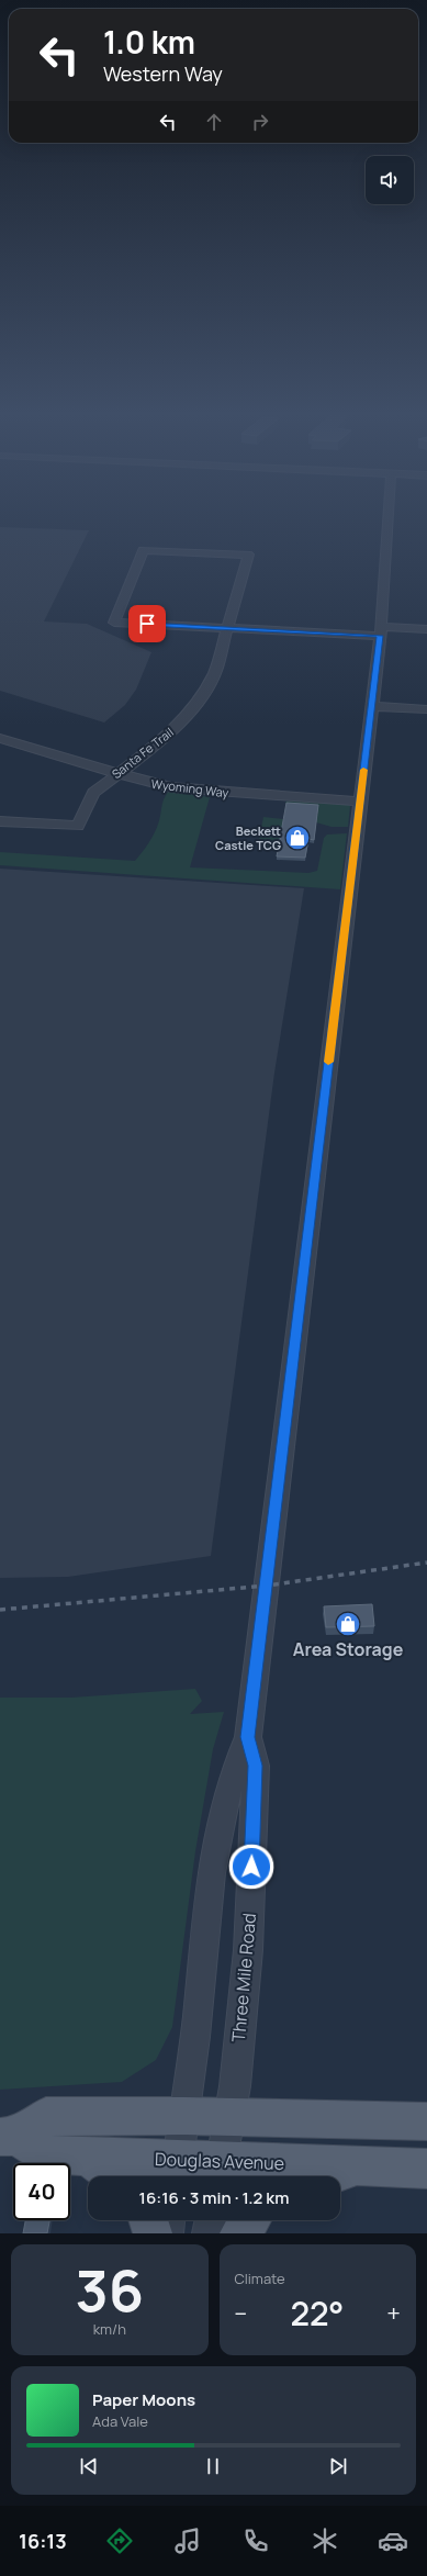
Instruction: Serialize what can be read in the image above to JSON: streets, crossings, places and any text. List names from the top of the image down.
{
  "streets": {
    "main road": ["Douglas Avenue"],
    "street": ["Santa Fe Trail", "Wyoming Way", "Three Mile Road"]
  },
  "crossings": [
    ["Santa Fe Trail", "Wyoming Way"],
    ["Wyoming Way", "Three Mile Road"],
    ["Three Mile Road", "Douglas Avenue"]
  ],
  "places": {
    "shop": ["Beckett Castle TCG", "Area Storage"]
  },
  "page": {
    "turn": ["1.0 km", "Western Way"],
    "limit": "40",
    "trip": "16:16 · 3 min · 1.2 km",
    "tile": [
      ["36", "km/h"],
      "Climate"
    ],
    "heat": ["−", "22°", "+"],
    "song": ["Paper Moons", "Ada Vale"],
    "tabs": "16:13"
  }
}
